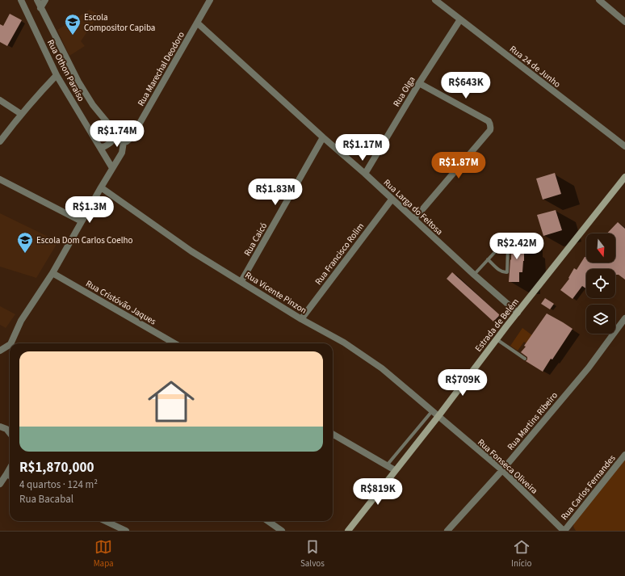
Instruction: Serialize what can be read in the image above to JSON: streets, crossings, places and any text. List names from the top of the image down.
{
  "streets": {
    "main road": ["Estrada de Belém"],
    "street": [
      "Rua 24 de Junho",
      "Rua Marechal Deodoro",
      "Rua Othon Paraíso",
      "Rua Olga",
      "Rua Larga do Feitosa",
      "Rua Caicó",
      "Rua Francisco Rolim",
      "Rua Vicente Pinzon",
      "Rua Cristóvão Jaques",
      "Rua Martins Ribeiro",
      "Rua Fonseca Oliveira",
      "Rua Carlos Fernandes"
    ]
  },
  "crossings": [
    ["Rua 24 de Junho", "Rua Olga"],
    ["Rua Marechal Deodoro", "Rua Othon Paraíso"],
    ["Rua Marechal Deodoro", "Rua Larga do Feitosa"],
    ["Rua Olga", "Rua Larga do Feitosa"],
    ["Rua Larga do Feitosa", "Rua Caicó"],
    ["Rua Larga do Feitosa", "Rua Francisco Rolim"],
    ["Rua Larga do Feitosa", "Estrada de Belém"],
    ["Rua Caicó", "Rua Vicente Pinzon"],
    ["Rua Francisco Rolim", "Rua Vicente Pinzon"],
    ["Rua Vicente Pinzon", "Estrada de Belém"],
    ["Rua Vicente Pinzon", "Rua Fonseca Oliveira"],
    ["Estrada de Belém", "Rua Fonseca Oliveira"],
    ["Rua Martins Ribeiro", "Rua Fonseca Oliveira"],
    ["Rua Fonseca Oliveira", "Rua Carlos Fernandes"]
  ],
  "places": {
    "school or university": ["Escola Compositor Capiba", "Escola Dom Carlos Coelho"]
  },
  "north": "bottom",
  "page": {
    "price": [
      "R$643K",
      "R$1.74M",
      "R$1.17M",
      "R$1.87M",
      "R$1.83M",
      "R$1.3M",
      "R$2.42M",
      "R$709K",
      "R$819K"
    ],
    "list": [
      {
        "name": "R$1,870,000",
        "note": "4 quartos · 124 m² · Rua Bacabal"
      }
    ],
    "tabs": ["Mapa", "Salvos", "Início"]
  }
}
